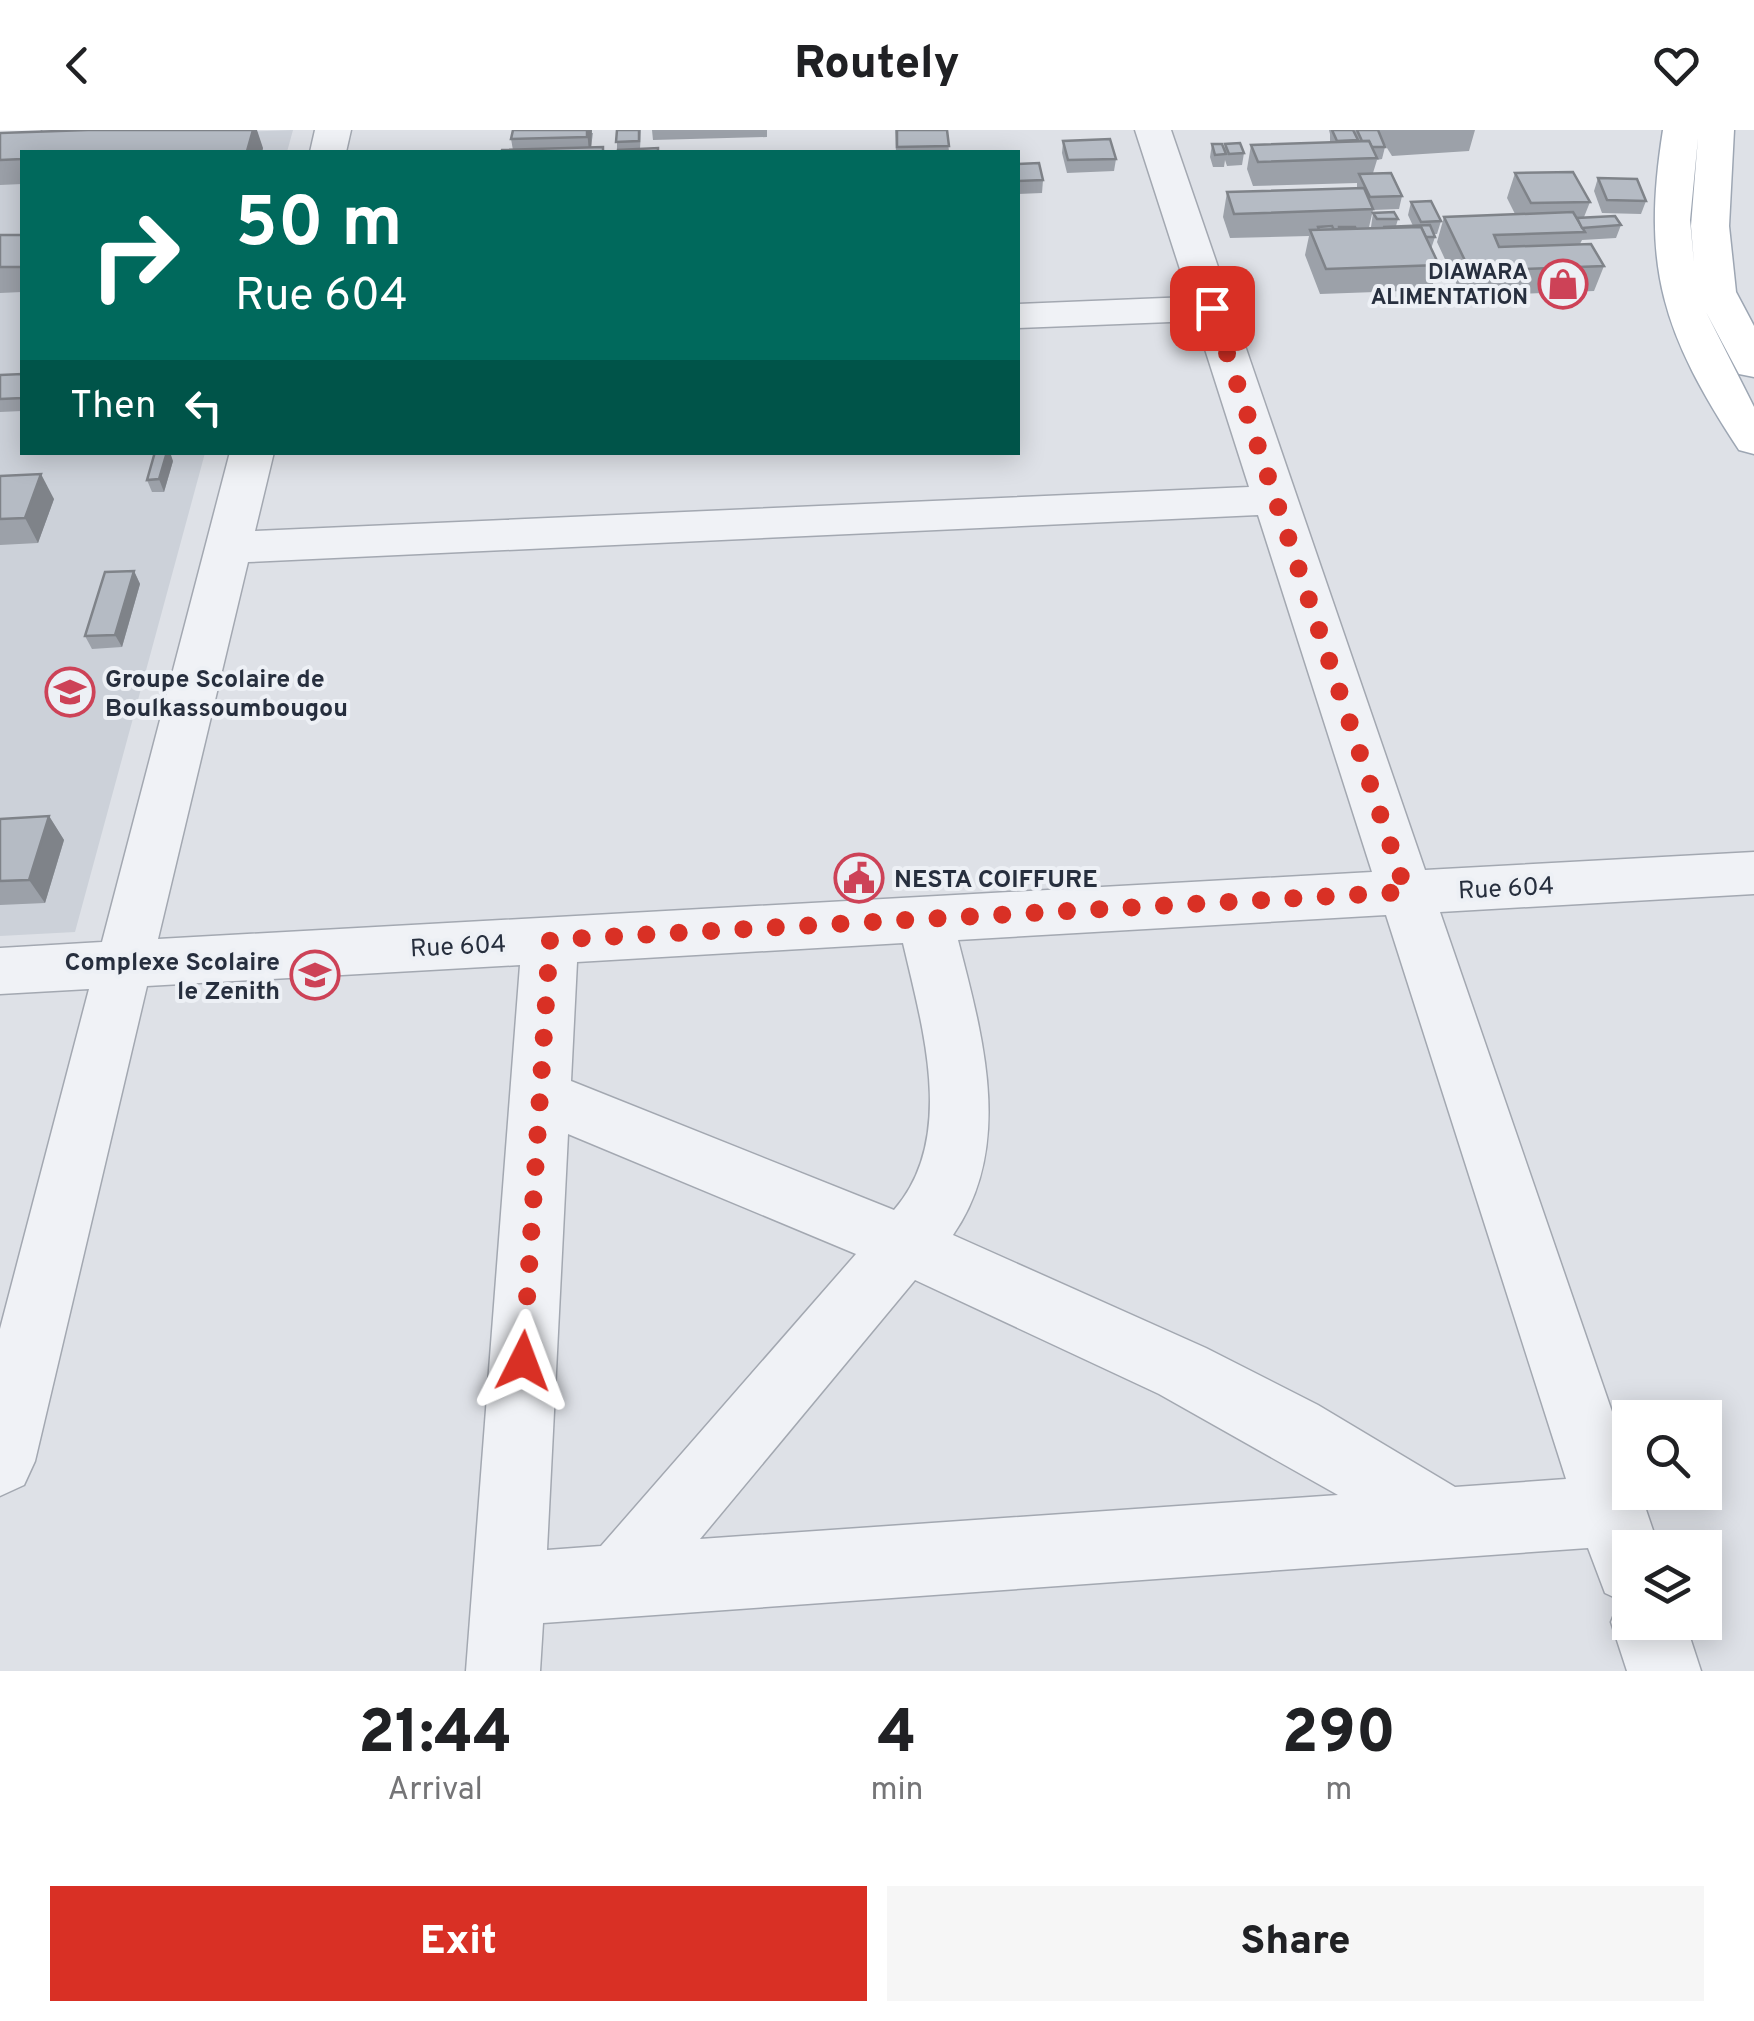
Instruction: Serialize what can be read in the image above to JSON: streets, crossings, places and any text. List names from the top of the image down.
{
  "streets": {
    "street": ["Rue 604"]
  },
  "places": {
    "shop": ["DIAWARA ALIMENTATION"],
    "school or university": ["Groupe Scolaire de Boulkassoumbougou", "Complexe Scolaire le Zenith"],
    "public building": ["NESTA COIFFURE"]
  },
  "page": {
    "header": "Routely",
    "turn": ["50 m", "Rue 604"],
    "then": "Then",
    "eta": [
      "21:44",
      "Arrival",
      "4",
      "min",
      "290",
      "m"
    ],
    "buttons": ["Exit", "Share"]
  }
}
